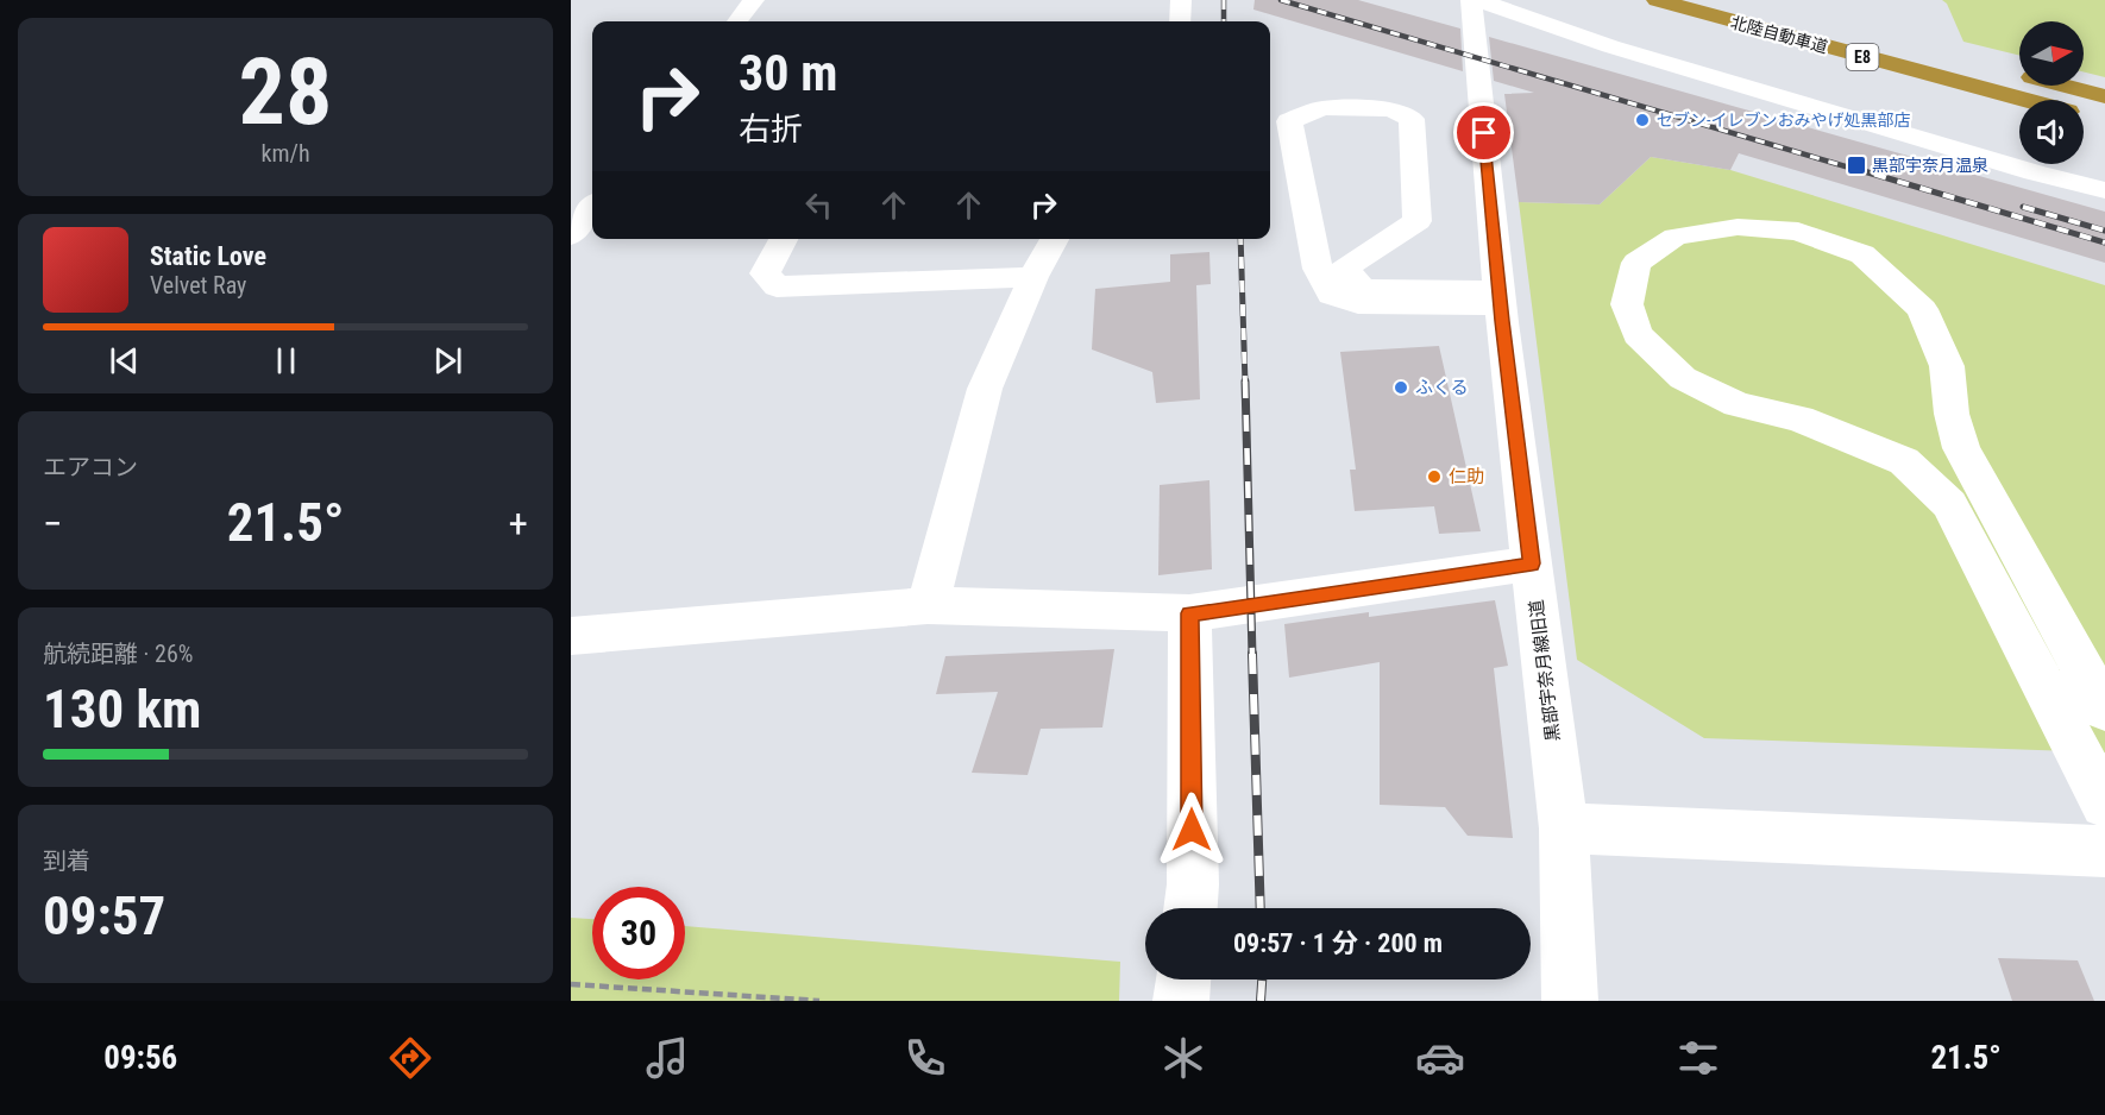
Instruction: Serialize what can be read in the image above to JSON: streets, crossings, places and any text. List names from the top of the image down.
{
  "streets": {
    "highway": ["北陸自動車道", "E8"],
    "street": ["黒部宇奈月線旧道"]
  },
  "places": {
    "other": ["セブン-イレブンおみやげ処黒部店", "ふくる", "仁助"],
    "transit": ["黒部宇奈月温泉"]
  },
  "north": "right",
  "page": {
    "tile": [
      ["28", "km/h"],
      "エアコン",
      ["航続距離 · 26%", "130 km"],
      ["到着", "09:57"]
    ],
    "turn": ["30 m", "右折"],
    "song": ["Static Love", "Velvet Ray"],
    "heat": ["−", "21.5°", "+"],
    "limit": "30",
    "trip": "09:57 · 1 分 · 200 m",
    "tabs": ["09:56", "21.5°"]
  }
}
